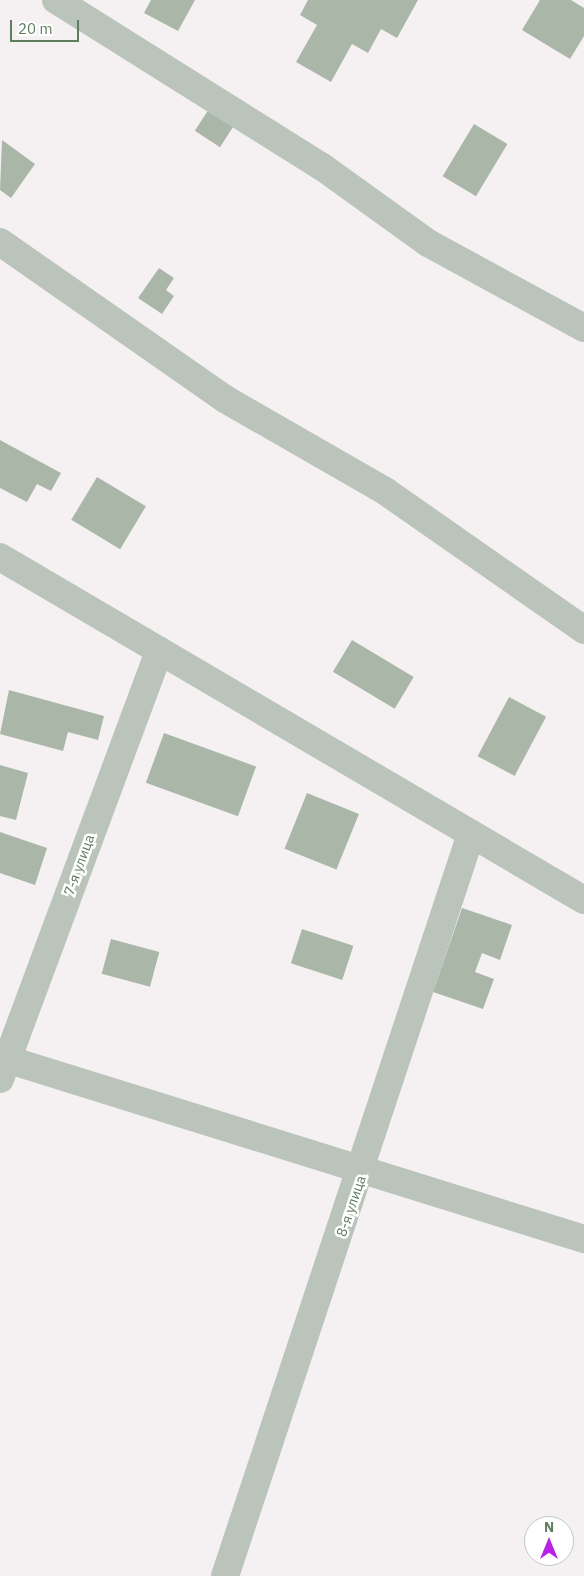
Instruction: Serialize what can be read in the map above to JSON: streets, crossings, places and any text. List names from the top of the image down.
{
  "streets": {
    "street": ["7-я улица", "8-я улица"]
  },
  "scale_bar": "20 m",
  "north": "top"
}
